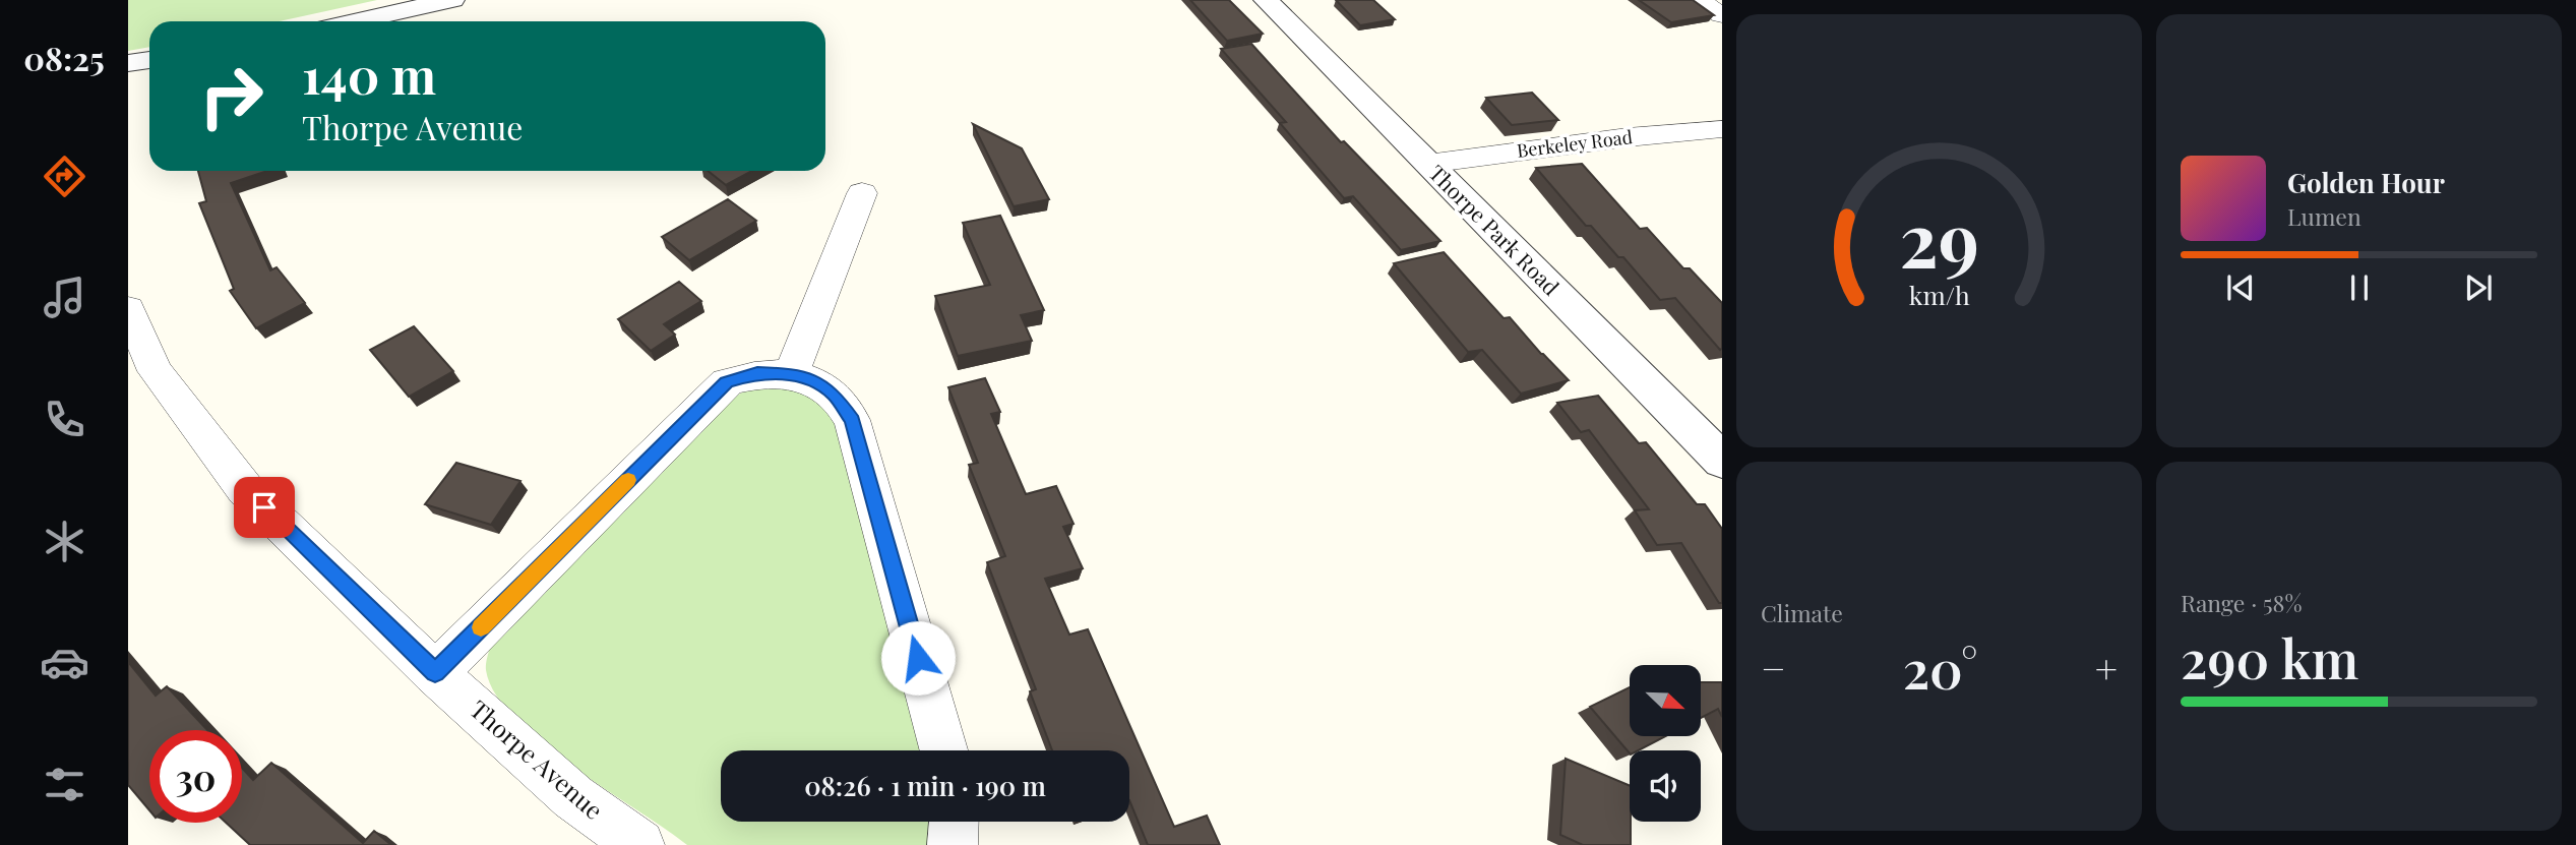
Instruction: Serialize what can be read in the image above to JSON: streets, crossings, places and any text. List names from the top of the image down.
{
  "streets": {
    "street": ["Berkeley Road", "Thorpe Park Road", "Thorpe Avenue"]
  },
  "crossings": [
    ["Berkeley Road", "Thorpe Park Road"]
  ],
  "north": "bottom right",
  "page": {
    "tabs": "08:25",
    "turn": ["140 m", "Thorpe Avenue"],
    "song": ["Golden Hour", "Lumen"],
    "tile": [
      "Climate",
      ["Range · 58%", "290 km"]
    ],
    "heat": ["−", "20°", "+"],
    "limit": "30",
    "trip": "08:26 · 1 min · 190 m",
    "gauge": ["29", "km/h"]
  }
}
